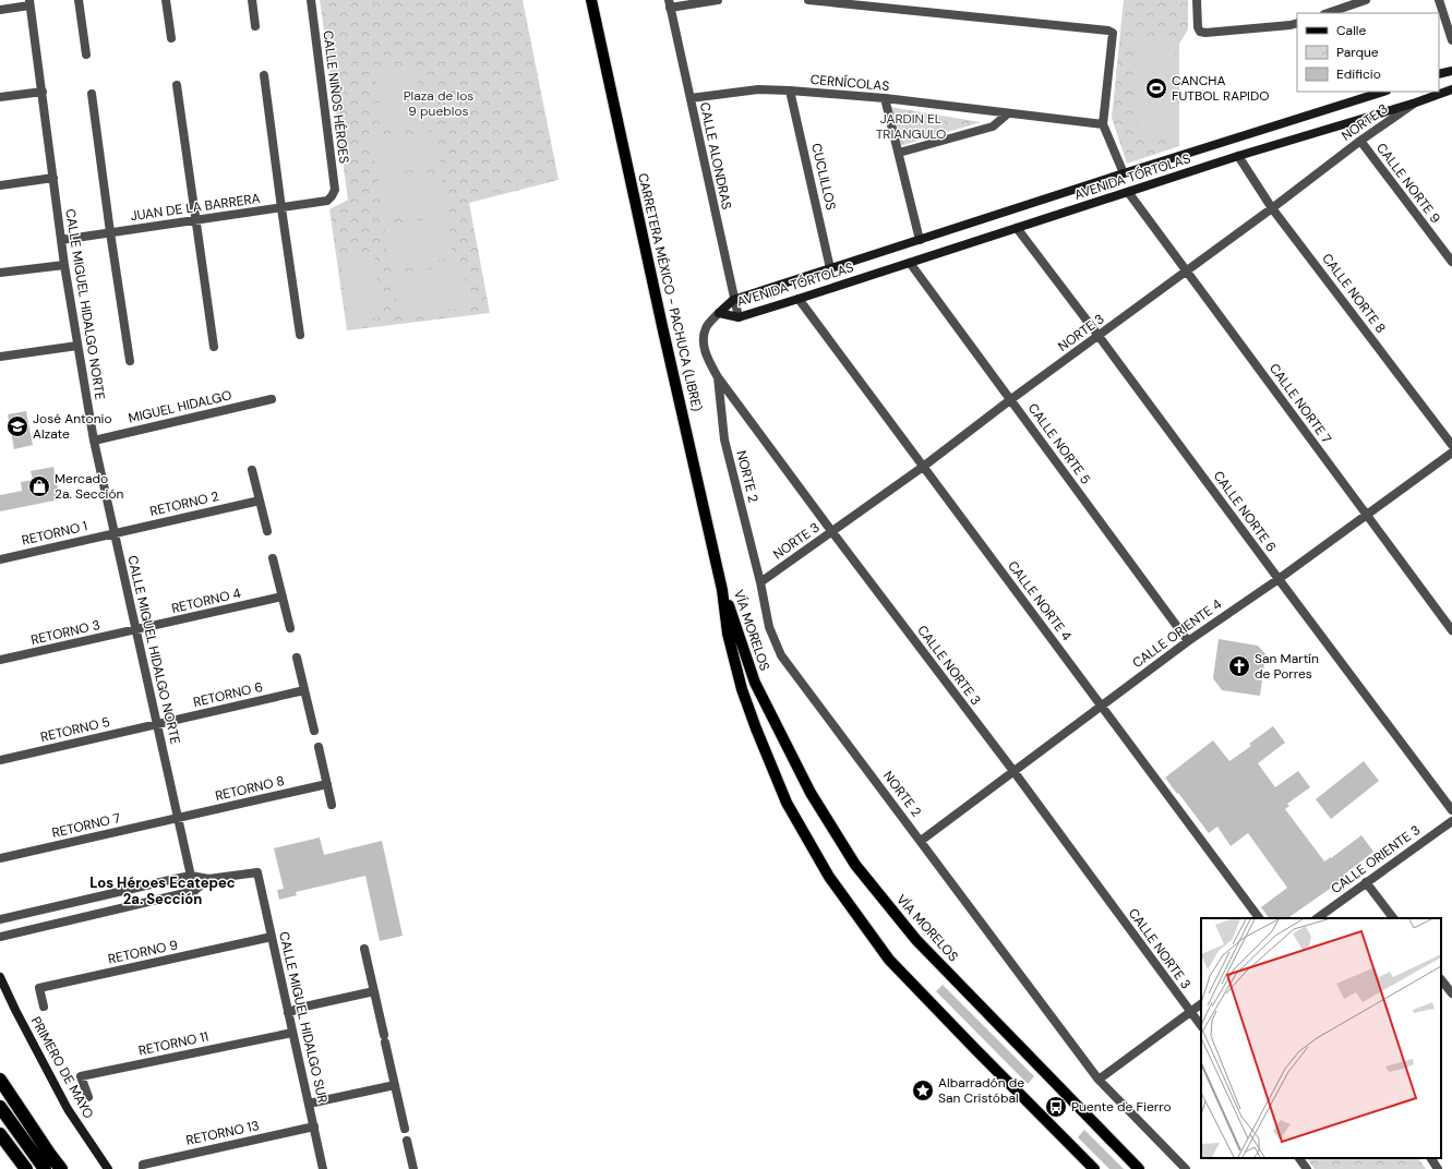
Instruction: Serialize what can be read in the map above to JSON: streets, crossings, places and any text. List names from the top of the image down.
{
  "streets": {
    "main road": ["CARRETERA MÉXICO - PACHUCA (LIBRE)", "VÍA MORELOS"],
    "street": [
      "CERNÍCOLAS",
      "CALLE NIÑOS HÉROES",
      "NORTE 3",
      "CALLE ALONDRAS",
      "CUCLILLOS",
      "AVENIDA TÓRTOLAS",
      "CALLE NORTE 9",
      "JUAN DE LA BARRERA",
      "CALLE NORTE 8",
      "CALLE MIGUEL HIDALGO NORTE",
      "CALLE NORTE 7",
      "MIGUEL HIDALGO",
      "CALLE NORTE 5",
      "NORTE 2",
      "RETORNO 2",
      "CALLE NORTE 6",
      "RETORNO 1",
      "RETORNO 4",
      "CALLE NORTE 4",
      "RETORNO 3",
      "CALLE ORIENTE 4",
      "CALLE NORTE 3",
      "RETORNO 6",
      "RETORNO 5",
      "RETORNO 8",
      "RETORNO 7",
      "CALLE ORIENTE 3",
      "RETORNO 9",
      "CALLE MIGUEL HIDALGO SUR",
      "RETORNO 11",
      "PRIMERO DE MAYO",
      "RETORNO 13"
    ]
  },
  "crossings": [
    ["CERNÍCOLAS", "CALLE ALONDRAS"],
    ["CERNÍCOLAS", "CUCLILLOS"],
    ["CALLE NIÑOS HÉROES", "JUAN DE LA BARRERA"],
    ["NORTE 3", "AVENIDA TÓRTOLAS"],
    ["NORTE 3", "CALLE NORTE 9"],
    ["NORTE 3", "CALLE NORTE 8"],
    ["NORTE 3", "CALLE NORTE 7"],
    ["NORTE 3", "CALLE NORTE 5"],
    ["NORTE 3", "NORTE 2"],
    ["NORTE 3", "CALLE NORTE 6"],
    ["NORTE 3", "CALLE NORTE 4"],
    ["NORTE 3", "CALLE NORTE 3"],
    ["CALLE ALONDRAS", "AVENIDA TÓRTOLAS"],
    ["CUCLILLOS", "AVENIDA TÓRTOLAS"],
    ["AVENIDA TÓRTOLAS", "CALLE NORTE 8"],
    ["AVENIDA TÓRTOLAS", "CALLE NORTE 7"],
    ["AVENIDA TÓRTOLAS", "CALLE NORTE 5"],
    ["AVENIDA TÓRTOLAS", "CALLE NORTE 6"],
    ["AVENIDA TÓRTOLAS", "CALLE NORTE 4"],
    ["AVENIDA TÓRTOLAS", "CALLE NORTE 3"],
    ["JUAN DE LA BARRERA", "CALLE MIGUEL HIDALGO NORTE"],
    ["CARRETERA MÉXICO - PACHUCA (LIBRE)", "VÍA MORELOS"],
    ["CALLE MIGUEL HIDALGO NORTE", "MIGUEL HIDALGO"],
    ["CALLE MIGUEL HIDALGO NORTE", "RETORNO 2"],
    ["CALLE MIGUEL HIDALGO NORTE", "RETORNO 1"],
    ["CALLE MIGUEL HIDALGO NORTE", "RETORNO 4"],
    ["CALLE MIGUEL HIDALGO NORTE", "RETORNO 3"],
    ["CALLE MIGUEL HIDALGO NORTE", "RETORNO 6"],
    ["CALLE MIGUEL HIDALGO NORTE", "RETORNO 5"],
    ["CALLE MIGUEL HIDALGO NORTE", "RETORNO 8"],
    ["CALLE MIGUEL HIDALGO NORTE", "RETORNO 7"],
    ["CALLE NORTE 7", "CALLE ORIENTE 4"],
    ["CALLE NORTE 5", "CALLE ORIENTE 4"],
    ["NORTE 2", "CALLE ORIENTE 4"],
    ["NORTE 2", "CALLE NORTE 3"],
    ["RETORNO 2", "RETORNO 1"],
    ["CALLE NORTE 6", "CALLE ORIENTE 4"],
    ["RETORNO 4", "RETORNO 3"],
    ["CALLE NORTE 4", "CALLE ORIENTE 4"],
    ["CALLE ORIENTE 4", "CALLE NORTE 3"],
    ["RETORNO 6", "RETORNO 5"],
    ["RETORNO 8", "RETORNO 7"],
    ["RETORNO 9", "CALLE MIGUEL HIDALGO SUR"],
    ["CALLE MIGUEL HIDALGO SUR", "RETORNO 11"],
    ["CALLE MIGUEL HIDALGO SUR", "RETORNO 13"]
  ],
  "districts": ["Los Héroes Ecatepec 2a. Sección"],
  "parks": ["Plaza de los 9 pueblos", "JARDIN EL TRIANGULO"],
  "places": {
    "sports": ["CANCHA FUTBOL RAPIDO"],
    "school or university": ["José Antonio Alzate"],
    "shop": ["Mercado 2a. Sección"],
    "church": ["San Martín de Porres"],
    "place": ["Albarradón de San Cristóbal"],
    "bus stop": ["Puente de Fierro"]
  },
  "legend": ["Calle", "Parque", "Edificio"]
}
